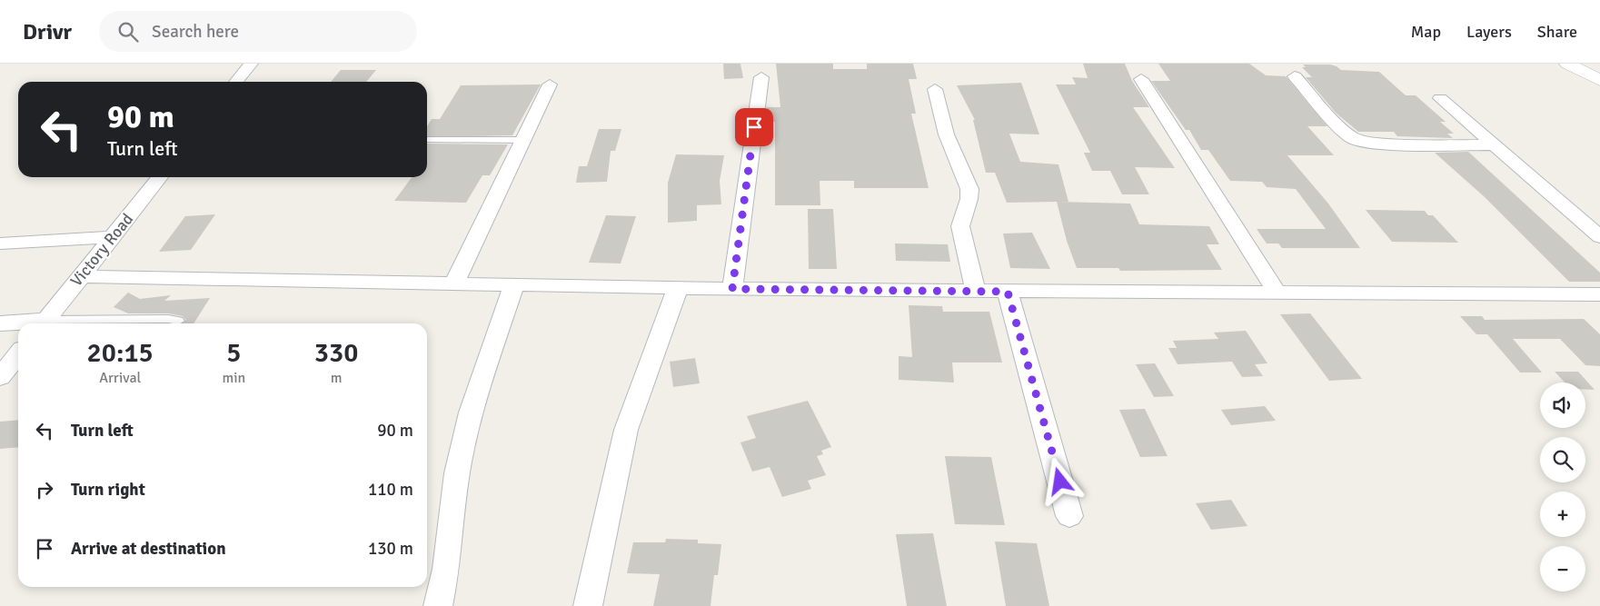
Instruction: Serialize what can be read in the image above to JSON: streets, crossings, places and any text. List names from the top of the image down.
{
  "streets": {
    "street": ["Victory Road"]
  },
  "page": {
    "header": "Drivr",
    "search": "Search here",
    "nav": ["Map", "Layers", "Share"],
    "turn": ["90 m", "Turn left"],
    "eta": [
      "20:15",
      "Arrival",
      "5",
      "min",
      "330",
      "m"
    ],
    "map_buttons": ["+", "−"],
    "list": [
      {
        "name": "Turn left",
        "value": "90 m"
      },
      {
        "name": "Turn right",
        "value": "110 m"
      },
      {
        "name": "Arrive at destination",
        "value": "130 m"
      }
    ]
  }
}
